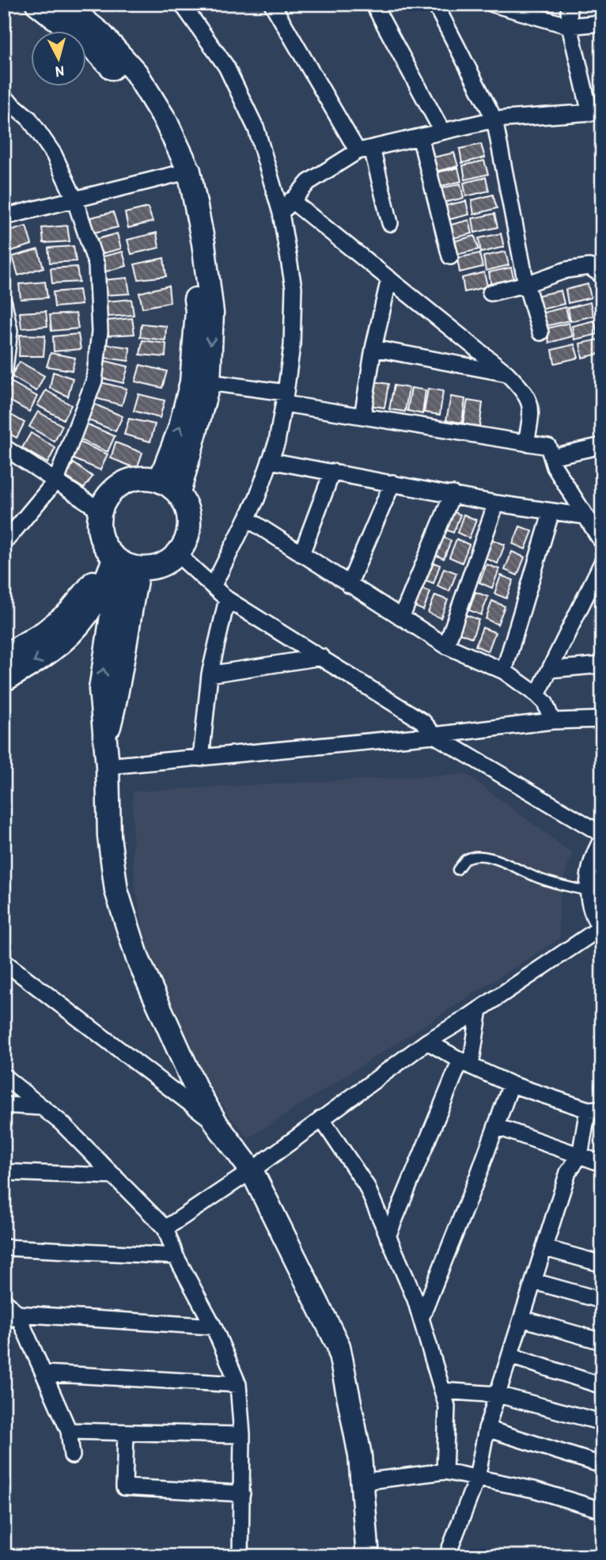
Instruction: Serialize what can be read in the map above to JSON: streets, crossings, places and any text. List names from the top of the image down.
{
  "north": "bottom"
}
